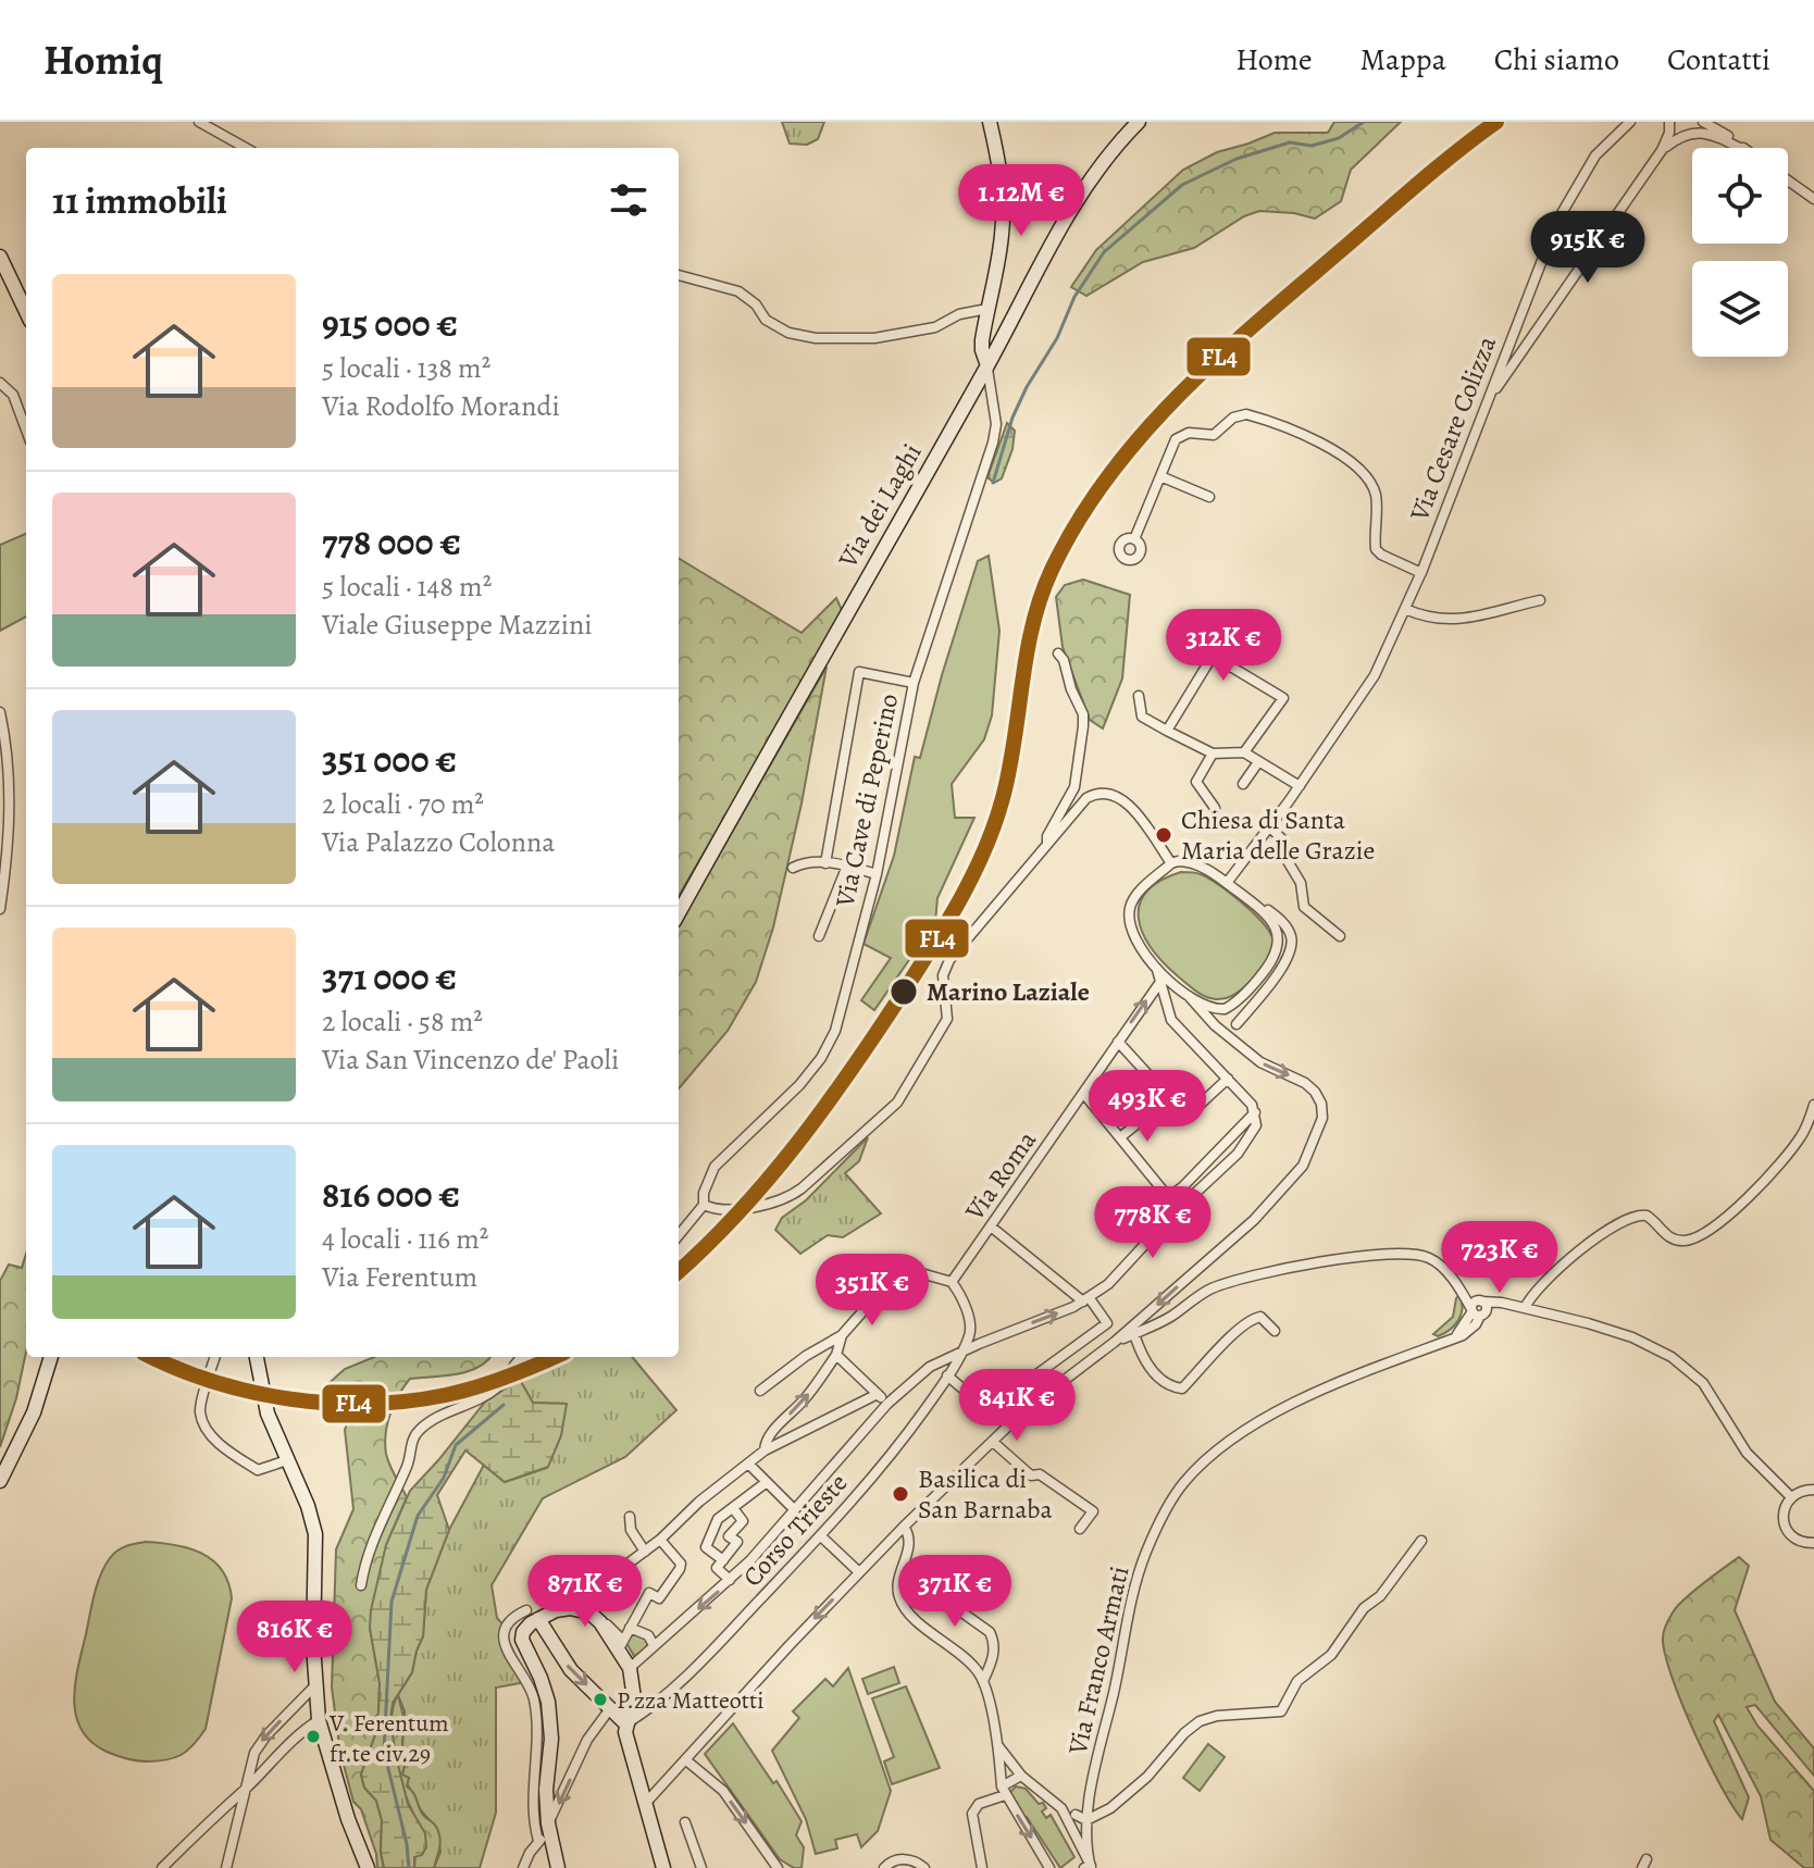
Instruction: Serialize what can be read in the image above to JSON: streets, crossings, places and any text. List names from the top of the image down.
{
  "streets": {
    "main road": ["Via dei Laghi"],
    "street": [
      "Via Cesare Colizza",
      "Via Cave di Peperino",
      "Via Roma",
      "Corso Trieste",
      "Via Franco Armati"
    ]
  },
  "crossings": [
    ["Via dei Laghi", "Via Cave di Peperino"],
    ["Via Roma", "Corso Trieste"]
  ],
  "places": [
    "Chiesa di Santa Maria delle Grazie",
    "Marino Laziale",
    "Basilica di San Barnaba",
    "P.zza Matteotti",
    "V. Ferentum fr.te civ.29"
  ],
  "lines": ["transit line FL4"],
  "page": {
    "header": "Homiq",
    "nav": [
      "Home",
      "Mappa",
      "Chi siamo",
      "Contatti"
    ],
    "heading": "11 immobili",
    "price": [
      "1.12M €",
      "915K €",
      "312K €",
      "493K €",
      "778K €",
      "723K €",
      "351K €",
      "841K €",
      "871K €",
      "371K €",
      "816K €"
    ],
    "list": [
      {
        "name": "915 000 €",
        "note": "5 locali · 138 m² · Via Rodolfo Morandi"
      },
      {
        "name": "778 000 €",
        "note": "5 locali · 148 m² · Viale Giuseppe Mazzini"
      },
      {
        "name": "351 000 €",
        "note": "2 locali · 70 m² · Via Palazzo Colonna"
      },
      {
        "name": "371 000 €",
        "note": "2 locali · 58 m² · Via San Vincenzo de' Paoli"
      },
      {
        "name": "816 000 €",
        "note": "4 locali · 116 m² · Via Ferentum"
      }
    ]
  }
}
